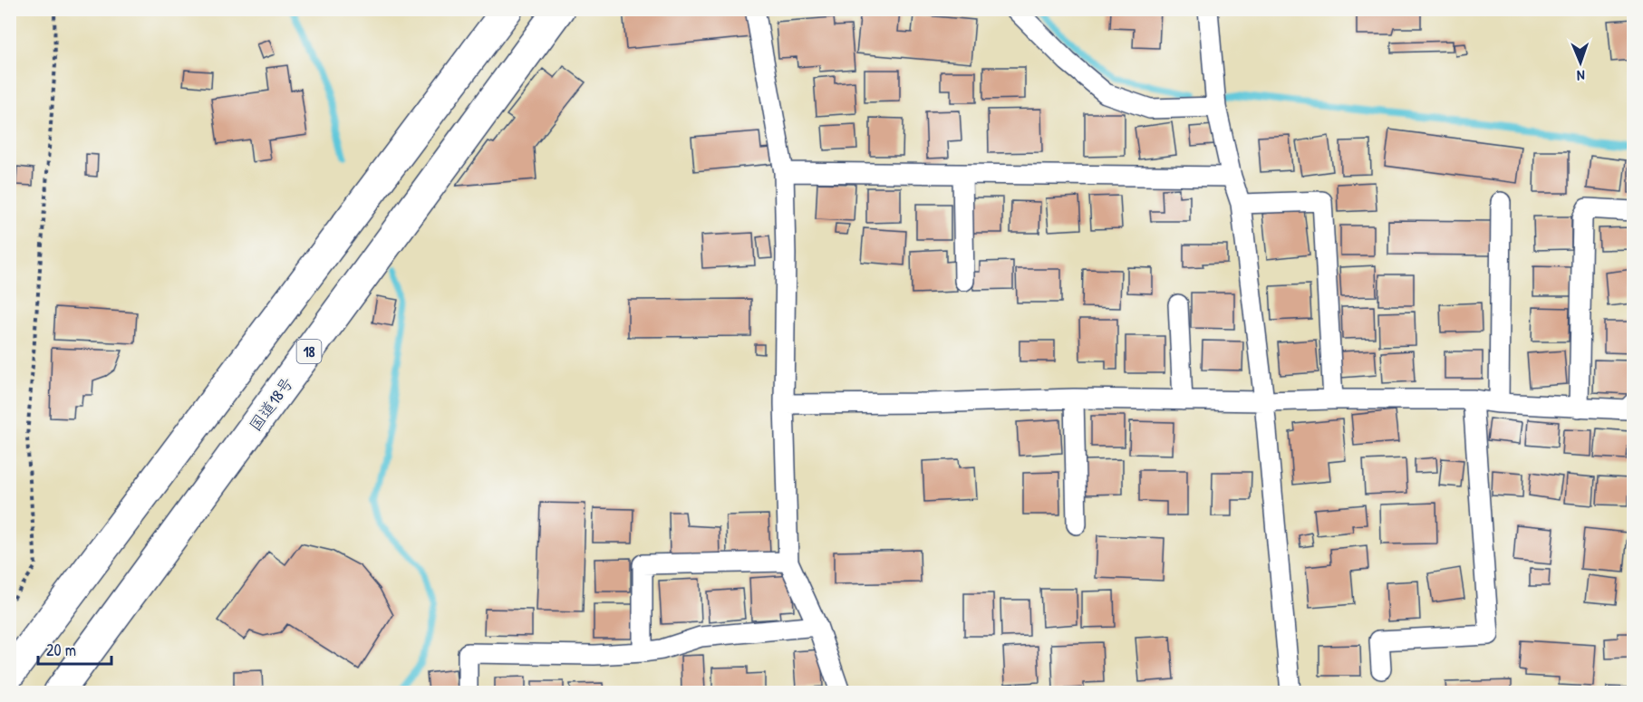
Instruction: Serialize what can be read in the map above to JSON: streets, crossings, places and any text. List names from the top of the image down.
{
  "streets": {
    "highway": ["18", "国道18号"]
  },
  "scale_bar": "20 m",
  "north": "bottom"
}
